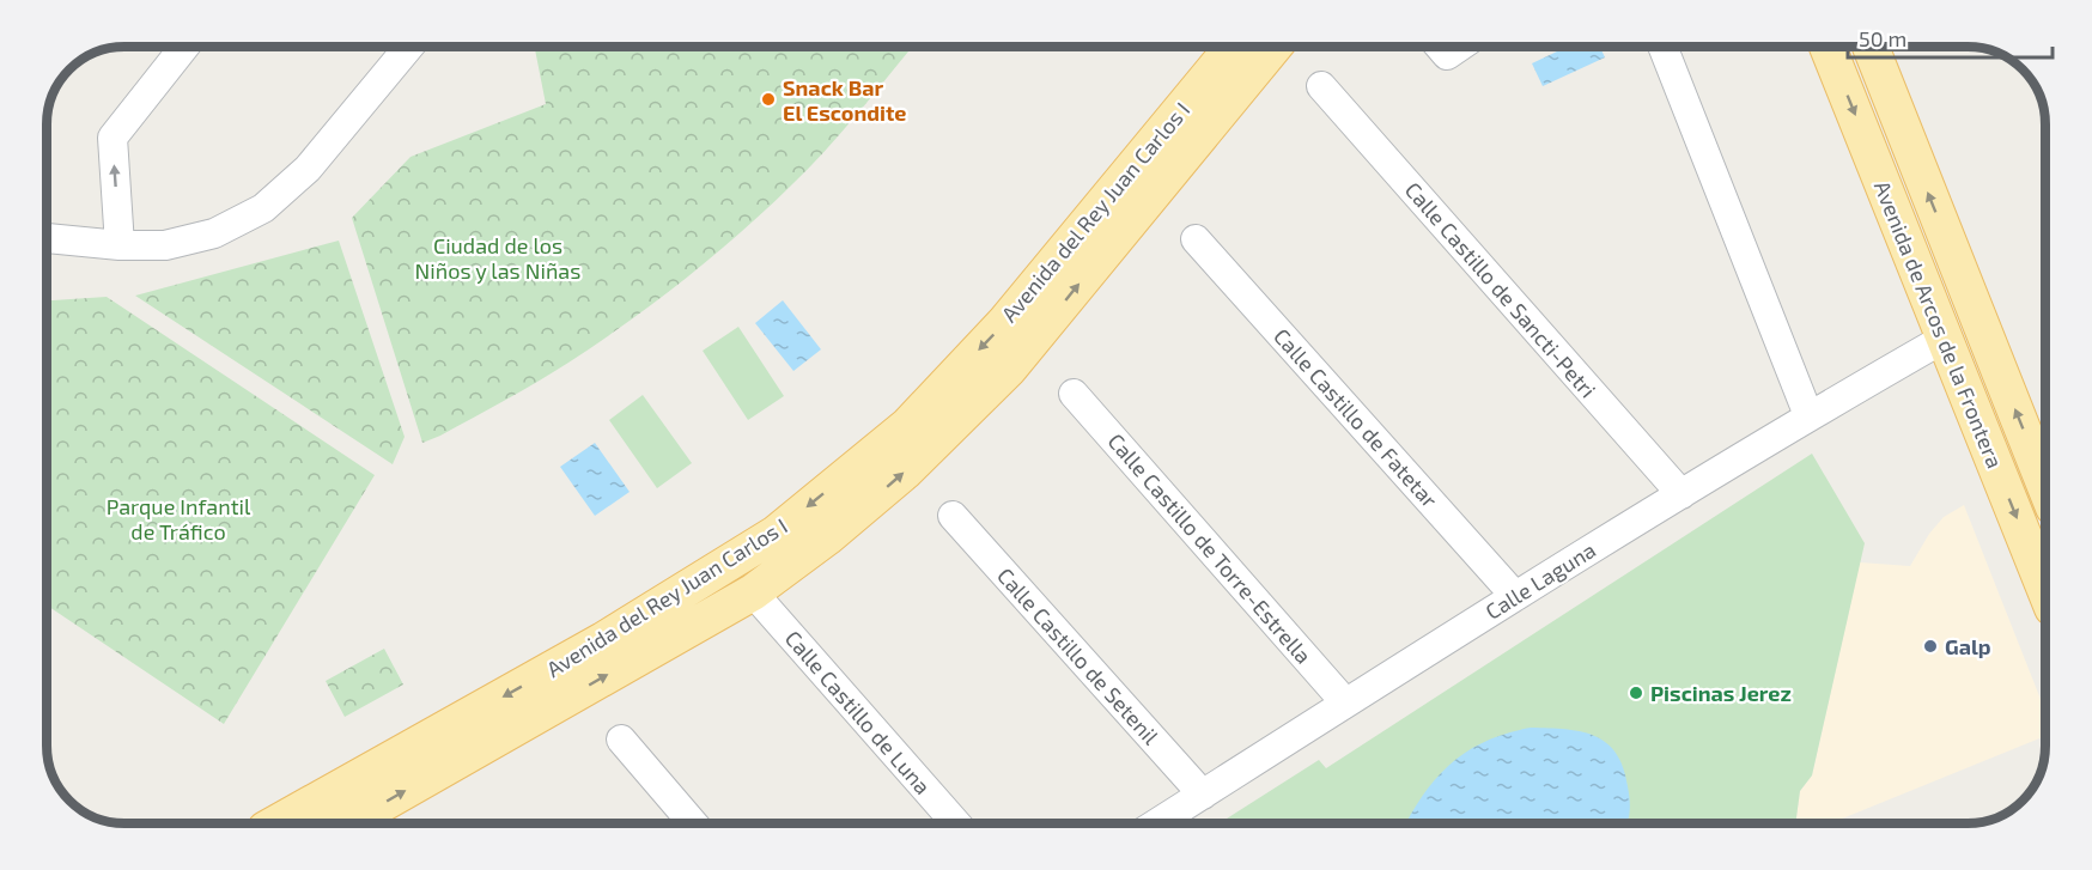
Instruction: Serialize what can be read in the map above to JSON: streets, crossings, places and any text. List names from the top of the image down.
{
  "streets": {
    "main road": ["Avenida del Rey Juan Carlos I", "Avenida de Arcos de la Frontera"],
    "street": [
      "Calle Castillo de Sancti-Petri",
      "Calle Castillo de Fatetar",
      "Calle Castillo de Torre-Estrella",
      "Calle Laguna",
      "Calle Castillo de Setenil",
      "Calle Castillo de Luna"
    ]
  },
  "crossings": [
    ["Avenida del Rey Juan Carlos I", "Calle Castillo de Luna"],
    ["Calle Castillo de Sancti-Petri", "Calle Laguna"],
    ["Avenida de Arcos de la Frontera", "Calle Laguna"],
    ["Calle Castillo de Fatetar", "Calle Laguna"],
    ["Calle Castillo de Torre-Estrella", "Calle Laguna"],
    ["Calle Laguna", "Calle Castillo de Setenil"]
  ],
  "parks": ["Ciudad de los Niños y las Niñas", "Parque Infantil de Tráfico"],
  "places": ["Snack Bar El Escondite", "Galp", "Piscinas Jerez"],
  "scale_bar": "50 m"
}
